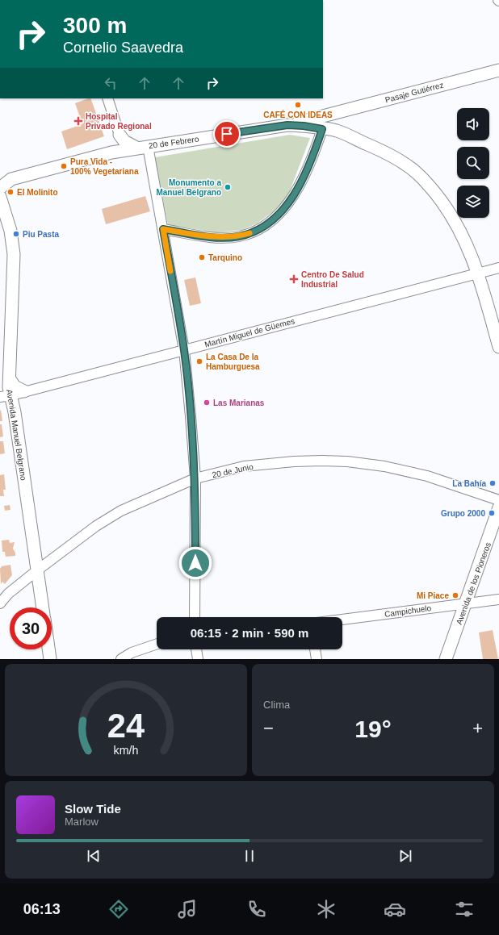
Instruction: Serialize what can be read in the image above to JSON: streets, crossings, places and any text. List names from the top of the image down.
{
  "streets": {
    "main road": [
      "Pasaje Gutiérrez",
      "20 de Febrero",
      "Avenida Manuel Belgrano",
      "Avenida de los Pioneros"
    ],
    "street": ["Martín Miguel de Güemes", "20 de Junio", "Campichuelo"]
  },
  "crossings": [
    ["Pasaje Gutiérrez", "20 de Febrero"],
    ["20 de Febrero", "Martín Miguel de Güemes"],
    ["Martín Miguel de Güemes", "Avenida Manuel Belgrano"],
    ["Avenida Manuel Belgrano", "20 de Junio"],
    ["Avenida de los Pioneros", "Campichuelo"]
  ],
  "places": {
    "other": [
      "CAFÉ CON IDEAS",
      "Pura Vida - 100% Vegetariana",
      "Monumento a Manuel Belgrano",
      "El Molinito",
      "Piu Pasta",
      "Tarquino",
      "La Casa De la Hamburguesa",
      "Las Marianas",
      "La Bahía",
      "Grupo 2000",
      "Mi Piace"
    ],
    "health": ["Hospital Privado Regional", "Centro De Salud Industrial"]
  },
  "page": {
    "turn": ["300 m", "Cornelio Saavedra"],
    "limit": "30",
    "trip": "06:15 · 2 min · 590 m",
    "tile": "Clima",
    "heat": ["−", "19°", "+"],
    "song": ["Slow Tide", "Marlow"],
    "tabs": "06:13",
    "gauge": ["24", "km/h"]
  }
}
